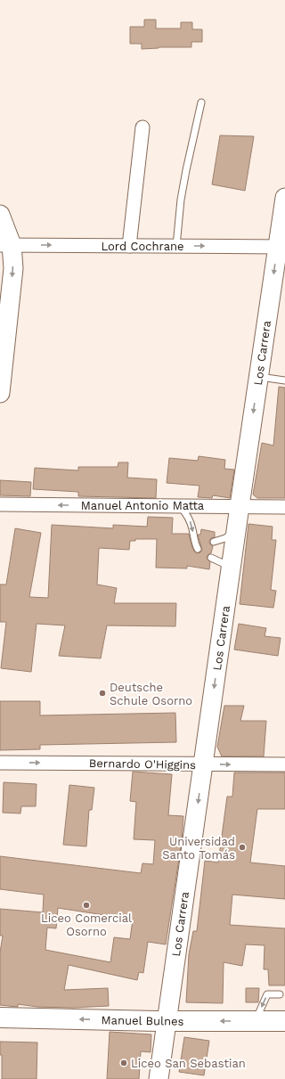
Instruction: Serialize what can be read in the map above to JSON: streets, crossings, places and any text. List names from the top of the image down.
{
  "streets": {
    "main road": ["Los Carrera", "Manuel Bulnes"],
    "street": ["Lord Cochrane", "Manuel Antonio Matta", "Bernardo O'Higgins"]
  },
  "crossings": [
    ["Lord Cochrane", "Los Carrera"],
    ["Los Carrera", "Manuel Antonio Matta"],
    ["Los Carrera", "Bernardo O'Higgins"],
    ["Los Carrera", "Manuel Bulnes"]
  ],
  "one_way": [
    "Lord Cochrane",
    "Los Carrera",
    "Manuel Antonio Matta",
    "Bernardo O'Higgins",
    "Manuel Bulnes"
  ],
  "places": [
    "Deutsche Schule Osorno",
    "Universidad Santo Tomás",
    "Liceo Comercial Osorno",
    "Liceo San Sebastian"
  ]
}
